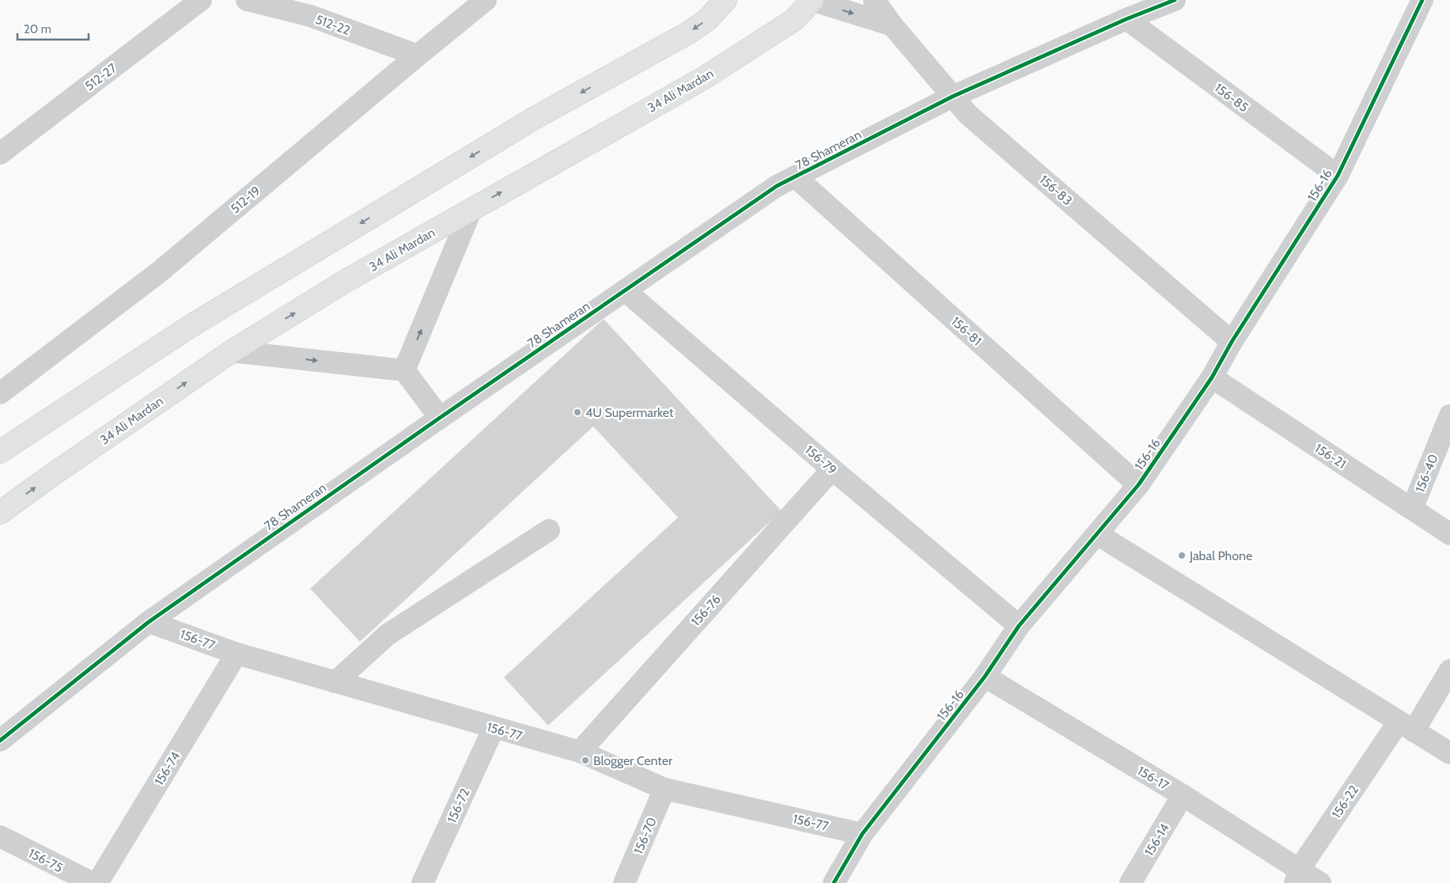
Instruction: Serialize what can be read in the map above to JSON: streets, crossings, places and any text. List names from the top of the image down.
{
  "streets": {
    "main road": ["34 Ali Mardan"],
    "street": [
      "512-22",
      "512-27",
      "156-85",
      "78 Shameran",
      "156-16",
      "156-83",
      "512-19",
      "156-81",
      "156-21",
      "156-79",
      "156-40",
      "156-76",
      "156-77",
      "156-74",
      "156-17",
      "156-22",
      "156-72",
      "156-70",
      "156-14",
      "156-75"
    ]
  },
  "crossings": [
    ["512-22", "512-19"],
    ["156-85", "78 Shameran"],
    ["156-85", "156-16"],
    ["78 Shameran", "156-83"],
    ["78 Shameran", "156-81"],
    ["78 Shameran", "156-79"],
    ["78 Shameran", "156-77"],
    ["156-16", "156-83"],
    ["156-16", "156-81"],
    ["156-16", "156-21"],
    ["156-16", "156-79"],
    ["156-16", "156-77"],
    ["156-16", "156-17"],
    ["156-21", "156-40"],
    ["156-79", "156-76"],
    ["156-76", "156-77"],
    ["156-77", "156-74"],
    ["156-77", "156-72"],
    ["156-77", "156-70"],
    ["156-17", "156-22"],
    ["156-17", "156-14"]
  ],
  "places": ["4U Supermarket", "Jabal Phone", "Blogger Center"],
  "scale_bar": "20 m"
}
